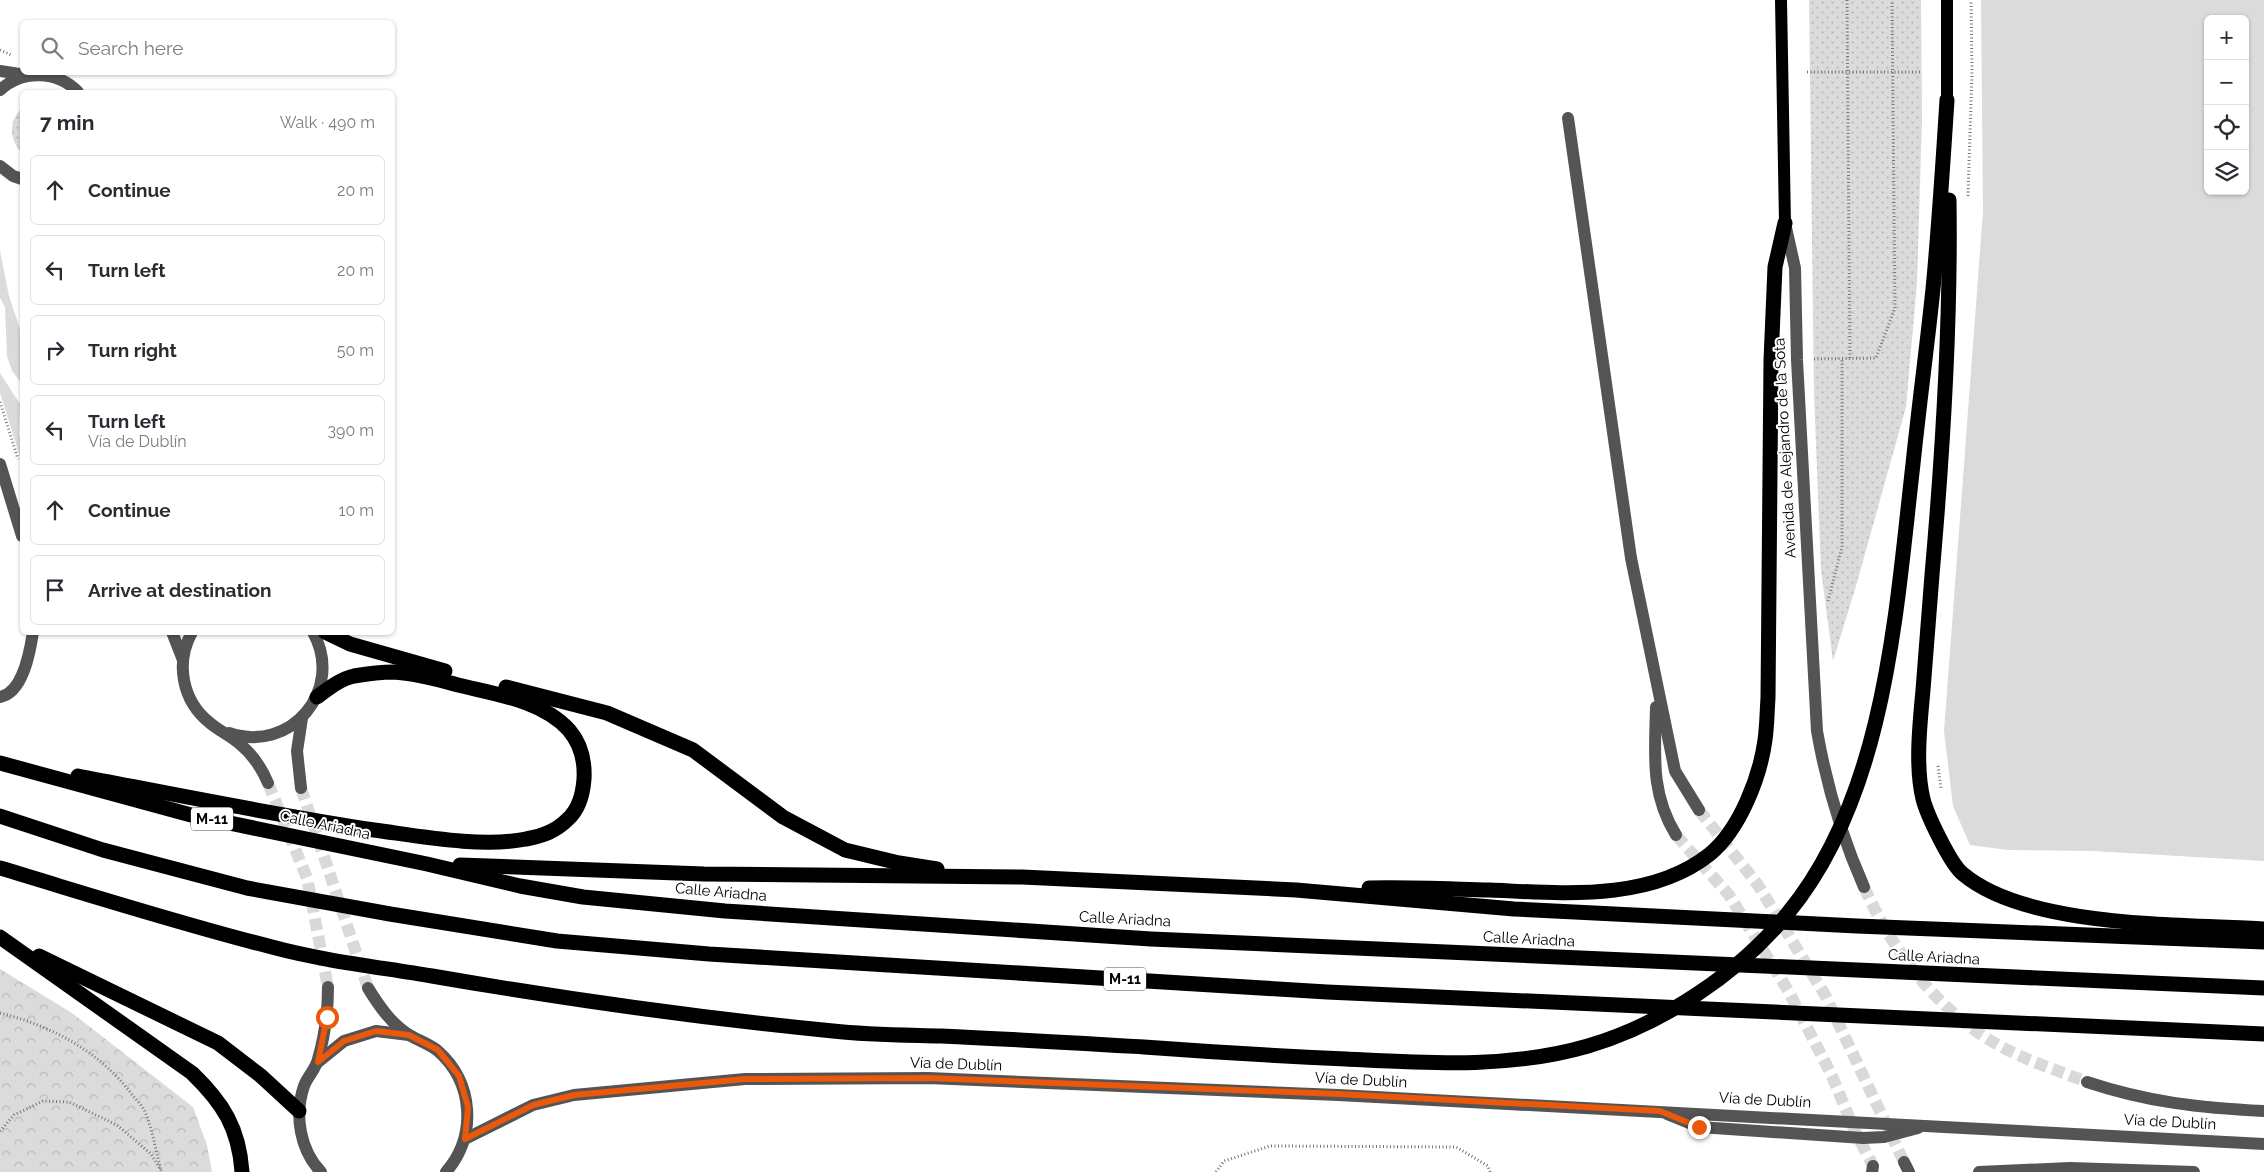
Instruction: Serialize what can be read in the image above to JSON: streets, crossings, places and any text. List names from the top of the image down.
{
  "streets": {
    "highway": ["M-11", "Calle Ariadna"],
    "main road": ["Avenida de Alejandro de la Sota"],
    "street": ["Vía de Dublín"]
  },
  "page": {
    "map_buttons": ["+", "−"],
    "search": "Search here",
    "heading": ["7 min", "Walk · 490 m"],
    "list": [
      ["Continue", "20 m"],
      ["Turn left", "20 m"],
      ["Turn right", "50 m"],
      ["Turn left", "Vía de Dublín", "390 m"],
      ["Continue", "10 m"],
      "Arrive at destination"
    ]
  }
}
